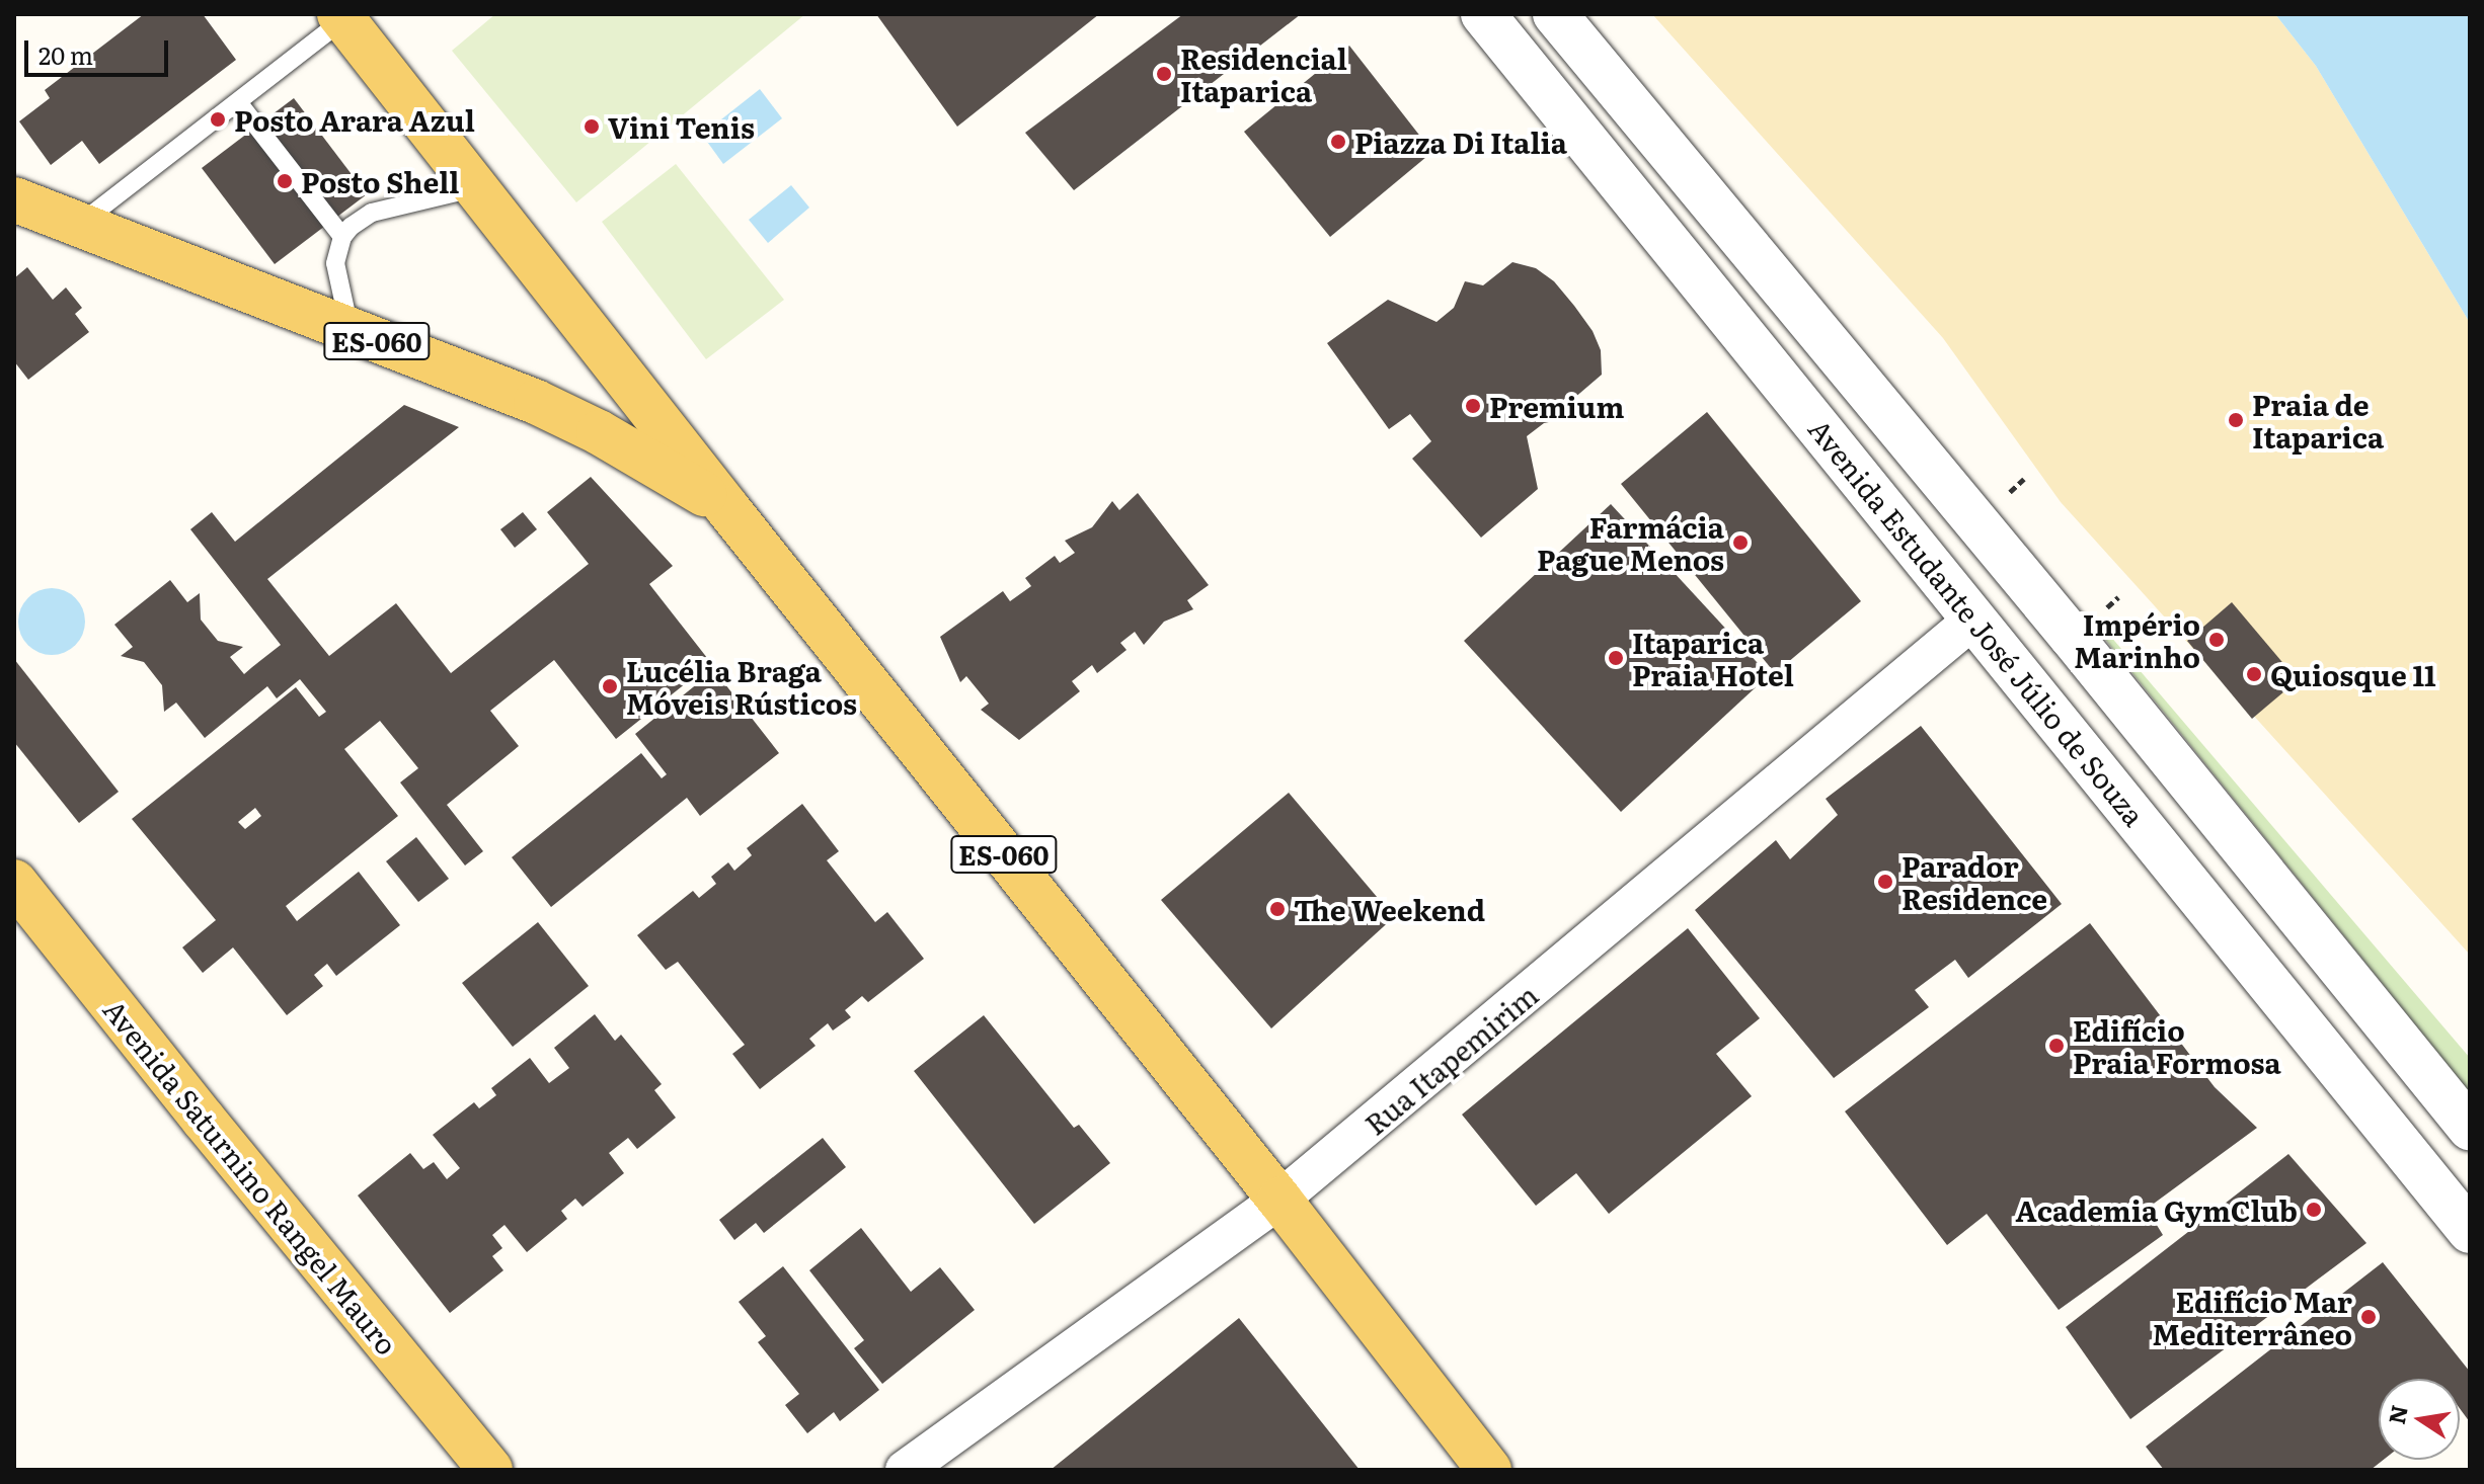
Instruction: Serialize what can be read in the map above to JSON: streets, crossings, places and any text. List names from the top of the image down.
{
  "streets": {
    "main road": ["ES-060", "Avenida Saturnino Rangel Mauro"],
    "street": ["Avenida Estudante José Júlio de Souza", "Rua Itapemirim"]
  },
  "crossings": [
    ["ES-060", "Rua Itapemirim"],
    ["Avenida Estudante José Júlio de Souza", "Rua Itapemirim"]
  ],
  "places": [
    "Residencial Itaparica",
    "Posto Arara Azul",
    "Vini Tenis",
    "Piazza Di Italia",
    "Posto Shell",
    "Premium",
    "Praia de Itaparica",
    "Farmácia Pague Menos",
    "Império Marinho",
    "Itaparica Praia Hotel",
    "Quiosque 11",
    "Lucélia Braga Móveis Rústicos",
    "Parador Residence",
    "The Weekend",
    "Edifício Praia Formosa",
    "Academia GymClub",
    "Edifício Mar Mediterrâneo"
  ],
  "scale_bar": "20 m",
  "north": "left"
}
